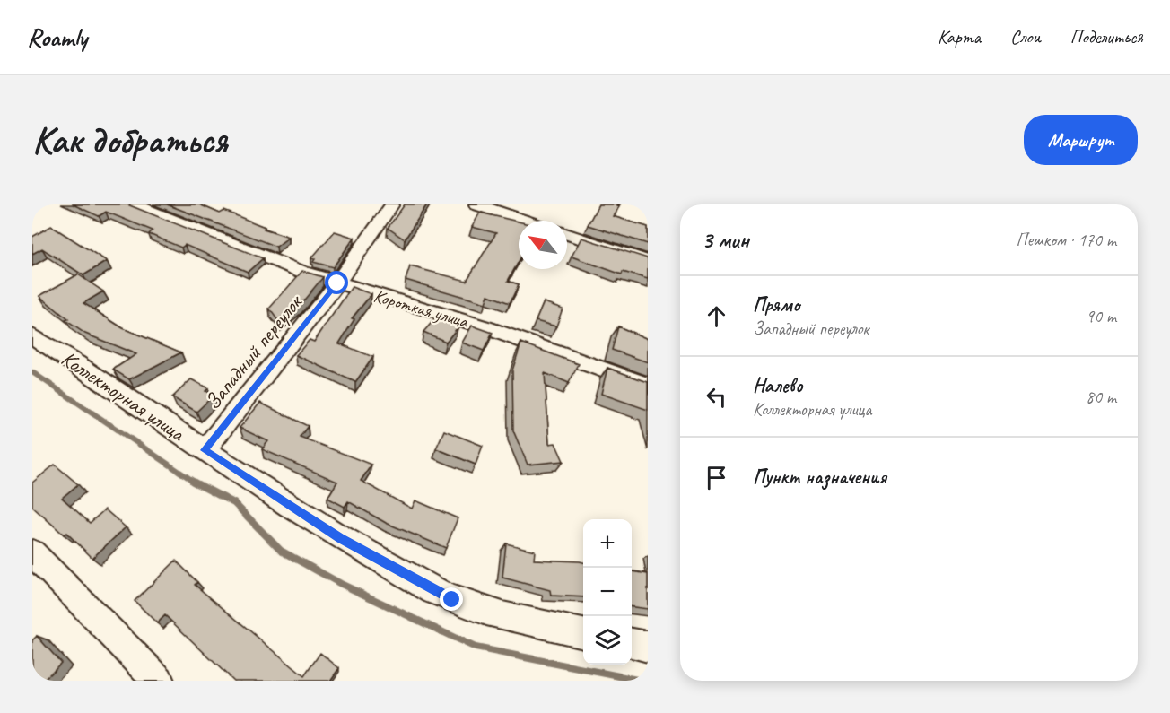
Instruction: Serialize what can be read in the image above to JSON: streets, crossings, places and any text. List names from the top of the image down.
{
  "streets": {
    "street": ["Короткая улица", "Западный переулок", "Коллекторная улица"]
  },
  "crossings": [
    ["Короткая улица", "Западный переулок"],
    ["Западный переулок", "Коллекторная улица"]
  ],
  "north": "top left",
  "page": {
    "header": "Roamly",
    "nav": ["Карта", "Слои", "Поделиться"],
    "buttons": "Маршрут",
    "title": "Как добраться",
    "heading": ["3 мин", "Пешком · 170 m"],
    "list": [
      ["Прямо", "Западный переулок", "90 m"],
      ["Налево", "Коллекторная улица", "80 m"],
      "Пункт назначения"
    ],
    "map_buttons": ["+", "−"]
  }
}
